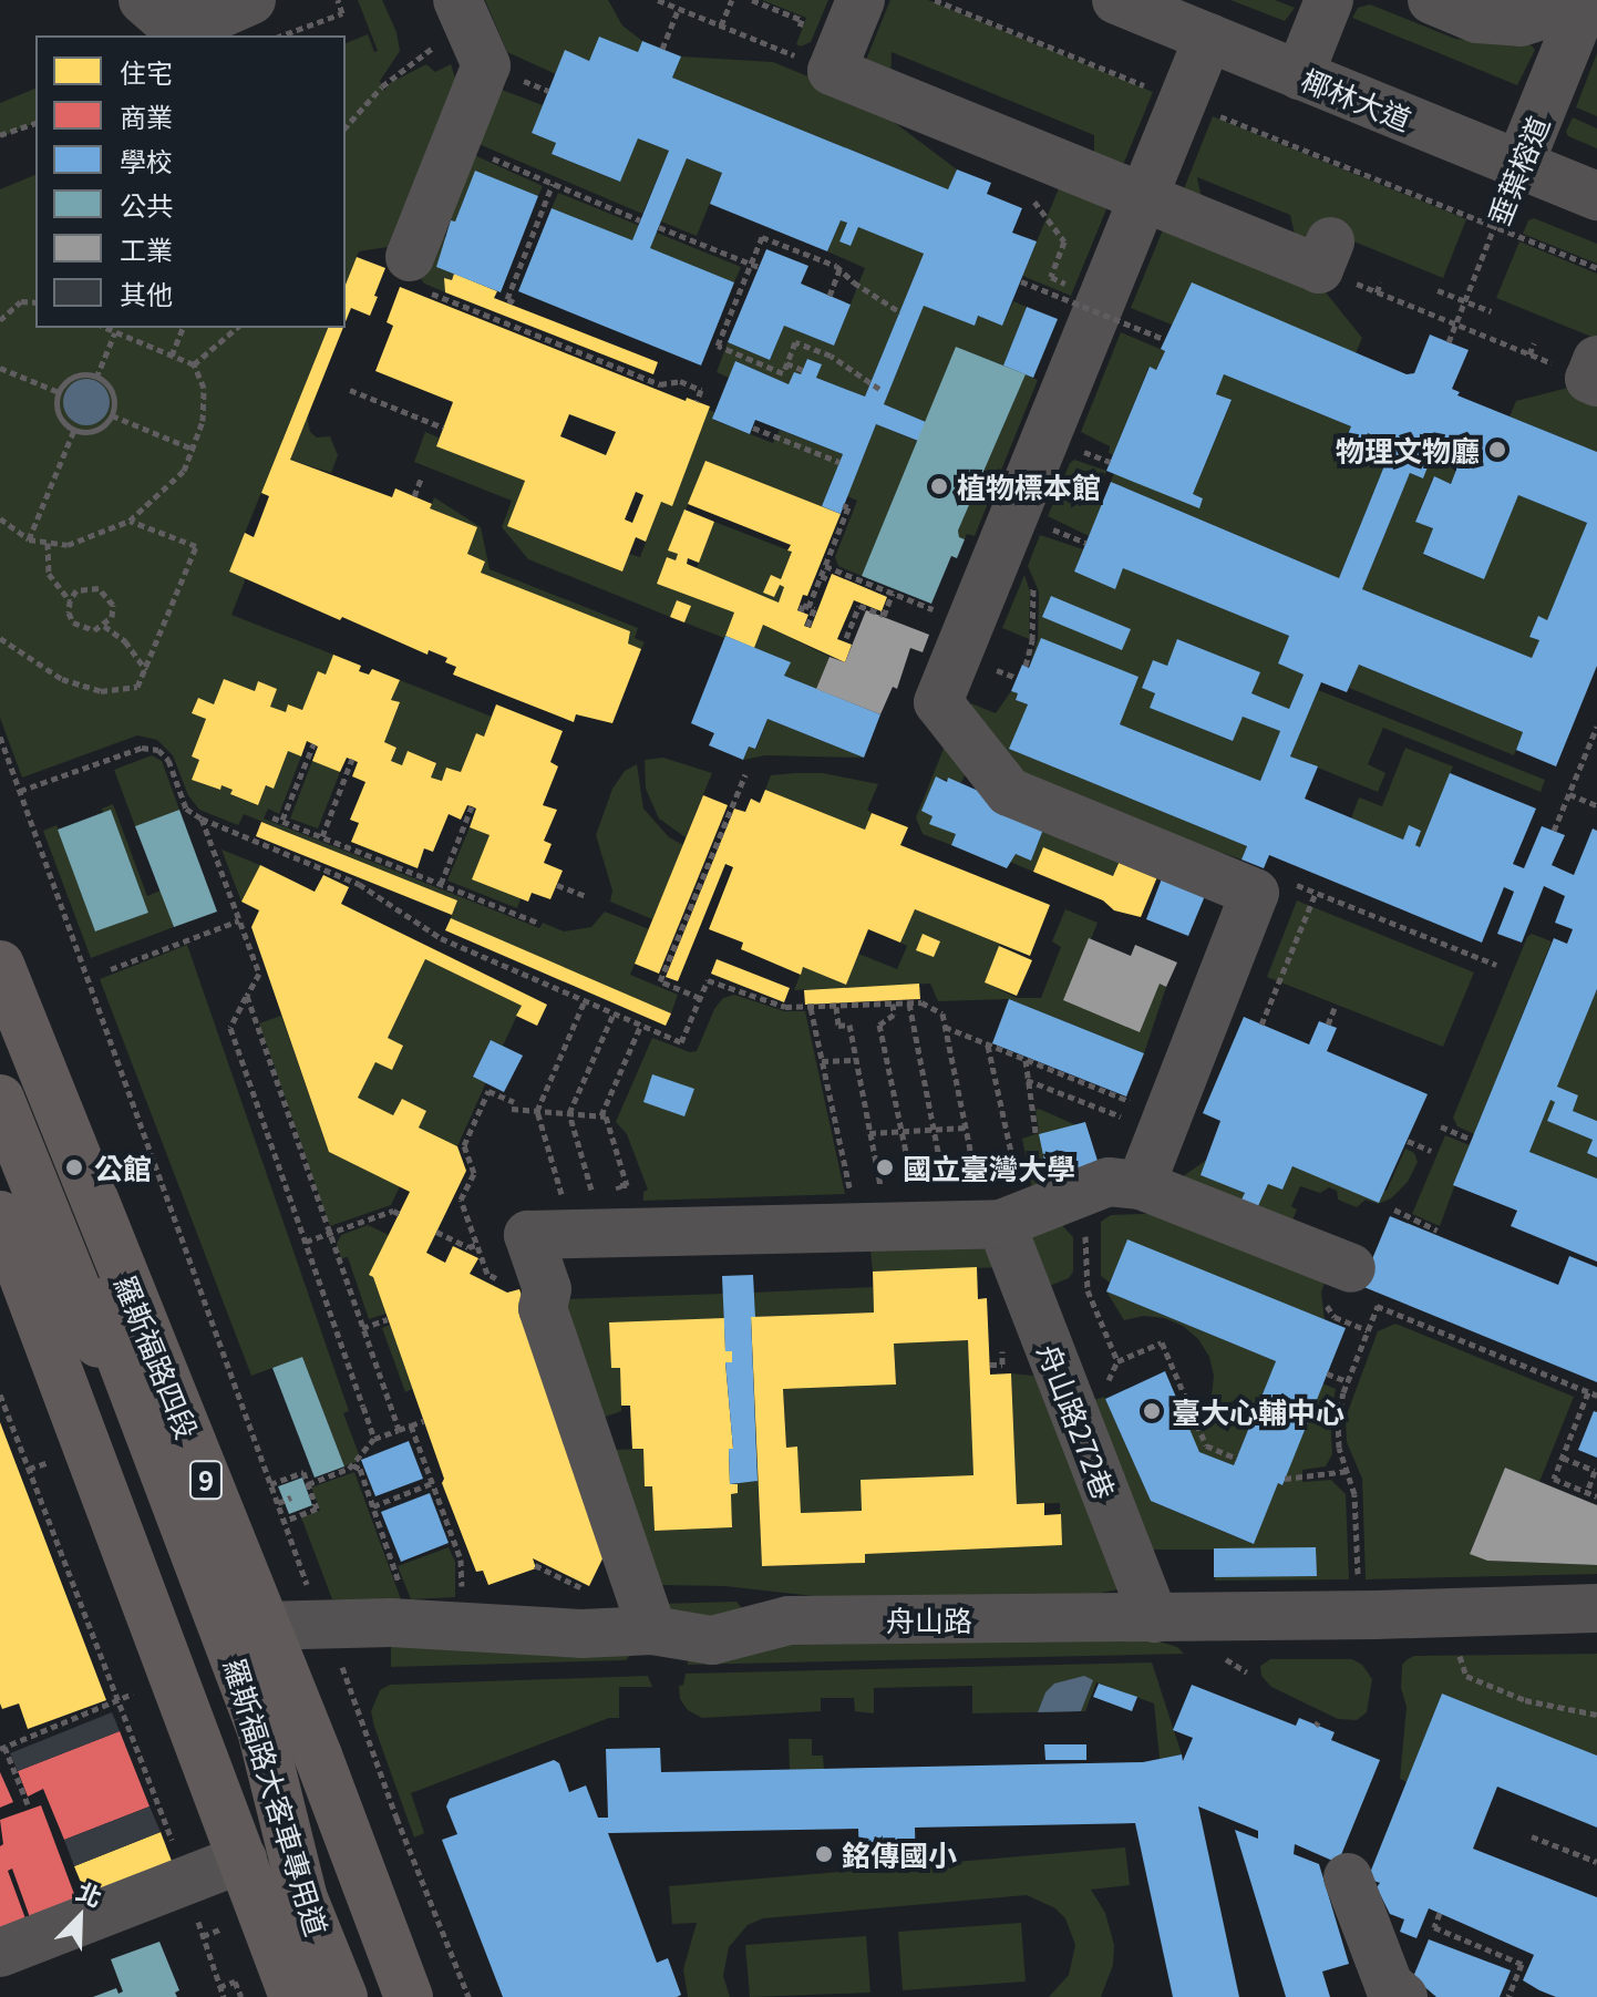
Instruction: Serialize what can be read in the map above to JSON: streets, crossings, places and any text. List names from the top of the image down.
{
  "streets": {
    "main road": ["羅斯福路四段", "9", "羅斯福路大客車專用道"],
    "street": [
      "椰林大道",
      "垂葉榕道",
      "舟山路272巷",
      "舟山路"
    ]
  },
  "crossings": [
    ["椰林大道", "垂葉榕道"],
    ["羅斯福路四段", "舟山路"],
    ["舟山路272巷", "舟山路"]
  ],
  "places": [
    "物理文物廳",
    "植物標本館",
    "公館",
    "國立臺灣大學",
    "臺大心輔中心",
    "銘傳國小"
  ],
  "legend": [
    "住宅",
    "商業",
    "學校",
    "公共",
    "工業",
    "其他"
  ],
  "north": "top right"
}
